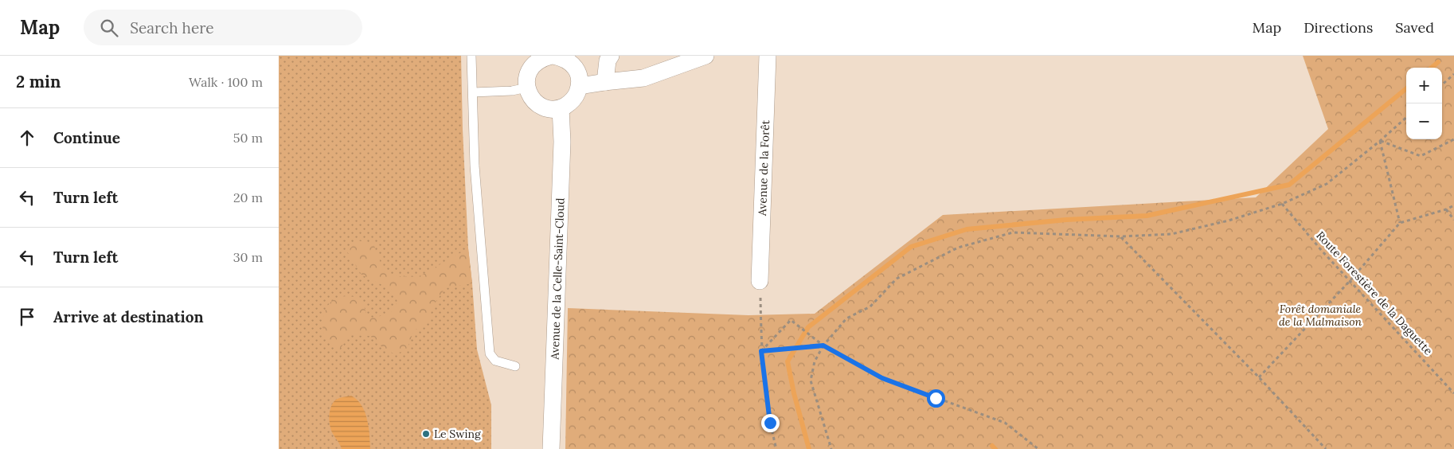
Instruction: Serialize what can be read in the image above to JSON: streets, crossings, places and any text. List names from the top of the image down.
{
  "streets": {
    "street": ["Avenue de la Forêt", "Avenue de la Celle-Saint-Cloud"],
    "path": ["Route Forestière de la Daguette"]
  },
  "parks": ["Forêt domaniale de la Malmaison"],
  "places": ["Le Swing"],
  "page": {
    "header": "Map",
    "search": "Search here",
    "nav": ["Map", "Directions", "Saved"],
    "heading": ["2 min", "Walk · 100 m"],
    "map_buttons": ["+", "−"],
    "list": [
      ["Continue", "50 m"],
      ["Turn left", "20 m"],
      ["Turn left", "30 m"],
      "Arrive at destination"
    ]
  }
}
